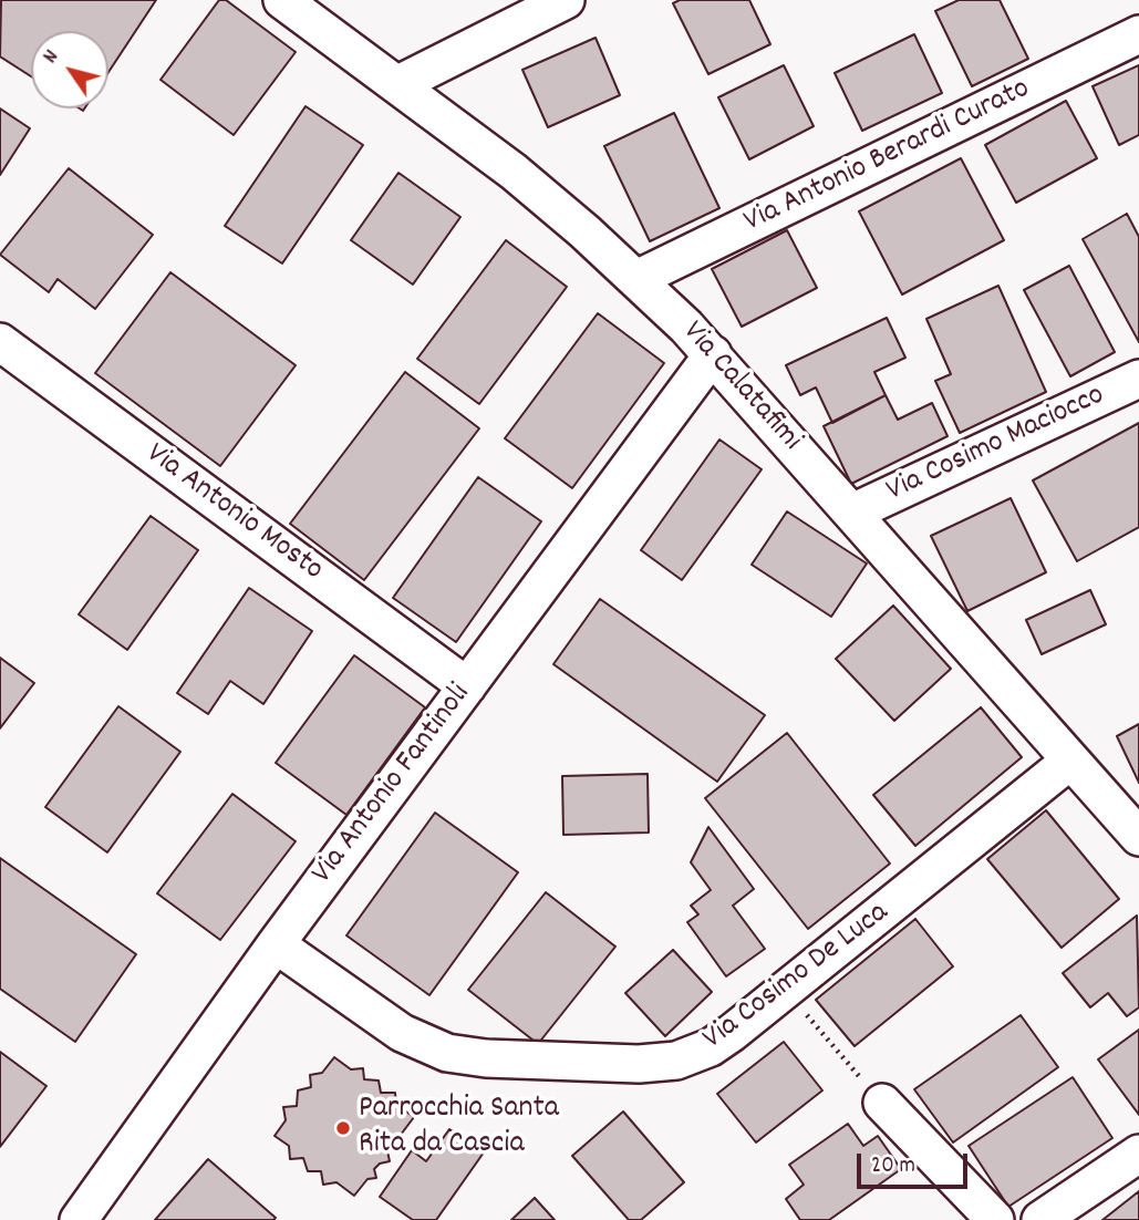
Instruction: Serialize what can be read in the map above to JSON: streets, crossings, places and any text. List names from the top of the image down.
{
  "streets": {
    "street": [
      "Via Antonio Berardi Curato",
      "Via Calatafimi",
      "Via Cosimo Maciocco",
      "Via Antonio Mosto",
      "Via Antonio Fantinoli",
      "Via Cosimo De Luca"
    ]
  },
  "crossings": [
    ["Via Antonio Berardi Curato", "Via Calatafimi"],
    ["Via Calatafimi", "Via Cosimo Maciocco"],
    ["Via Calatafimi", "Via Antonio Fantinoli"],
    ["Via Calatafimi", "Via Cosimo De Luca"],
    ["Via Antonio Mosto", "Via Antonio Fantinoli"],
    ["Via Antonio Fantinoli", "Via Cosimo De Luca"]
  ],
  "places": ["Parrocchia Santa Rita da Cascia"],
  "scale_bar": "20 m",
  "north": "top left"
}
